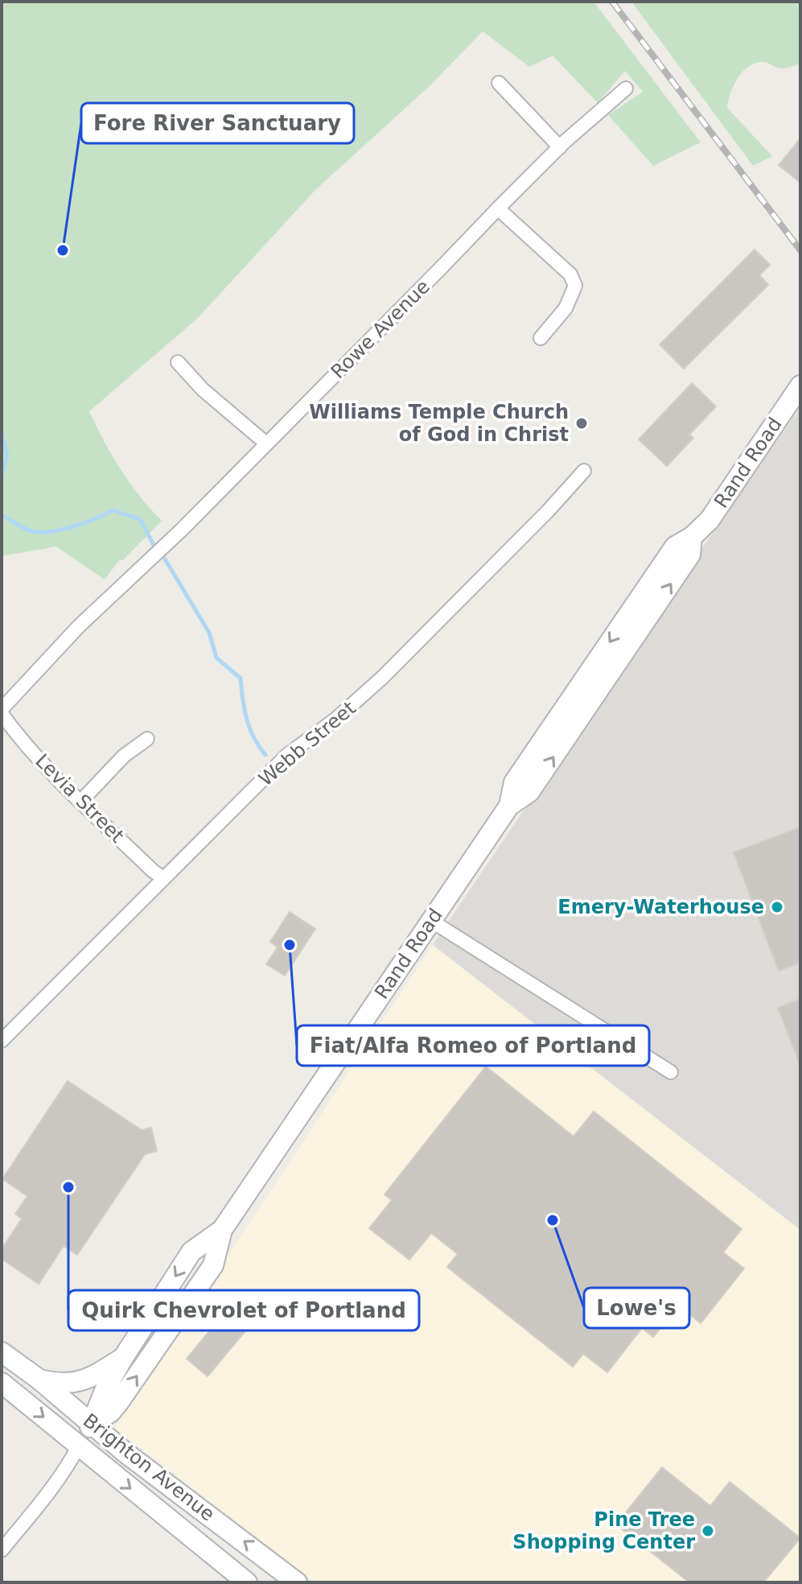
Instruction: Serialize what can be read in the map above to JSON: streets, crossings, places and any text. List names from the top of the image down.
{
  "streets": {
    "main road": ["Rand Road", "Brighton Avenue"],
    "street": ["Rowe Avenue", "Webb Street", "Levia Street"]
  },
  "crossings": [
    ["Rowe Avenue", "Levia Street"],
    ["Rand Road", "Brighton Avenue"],
    ["Webb Street", "Levia Street"]
  ],
  "places": [
    "Fore River Sanctuary",
    "Williams Temple Church of God in Christ",
    "Emery-Waterhouse",
    "Fiat/Alfa Romeo of Portland",
    "Quirk Chevrolet of Portland",
    "Lowe's",
    "Pine Tree Shopping Center"
  ]
}
